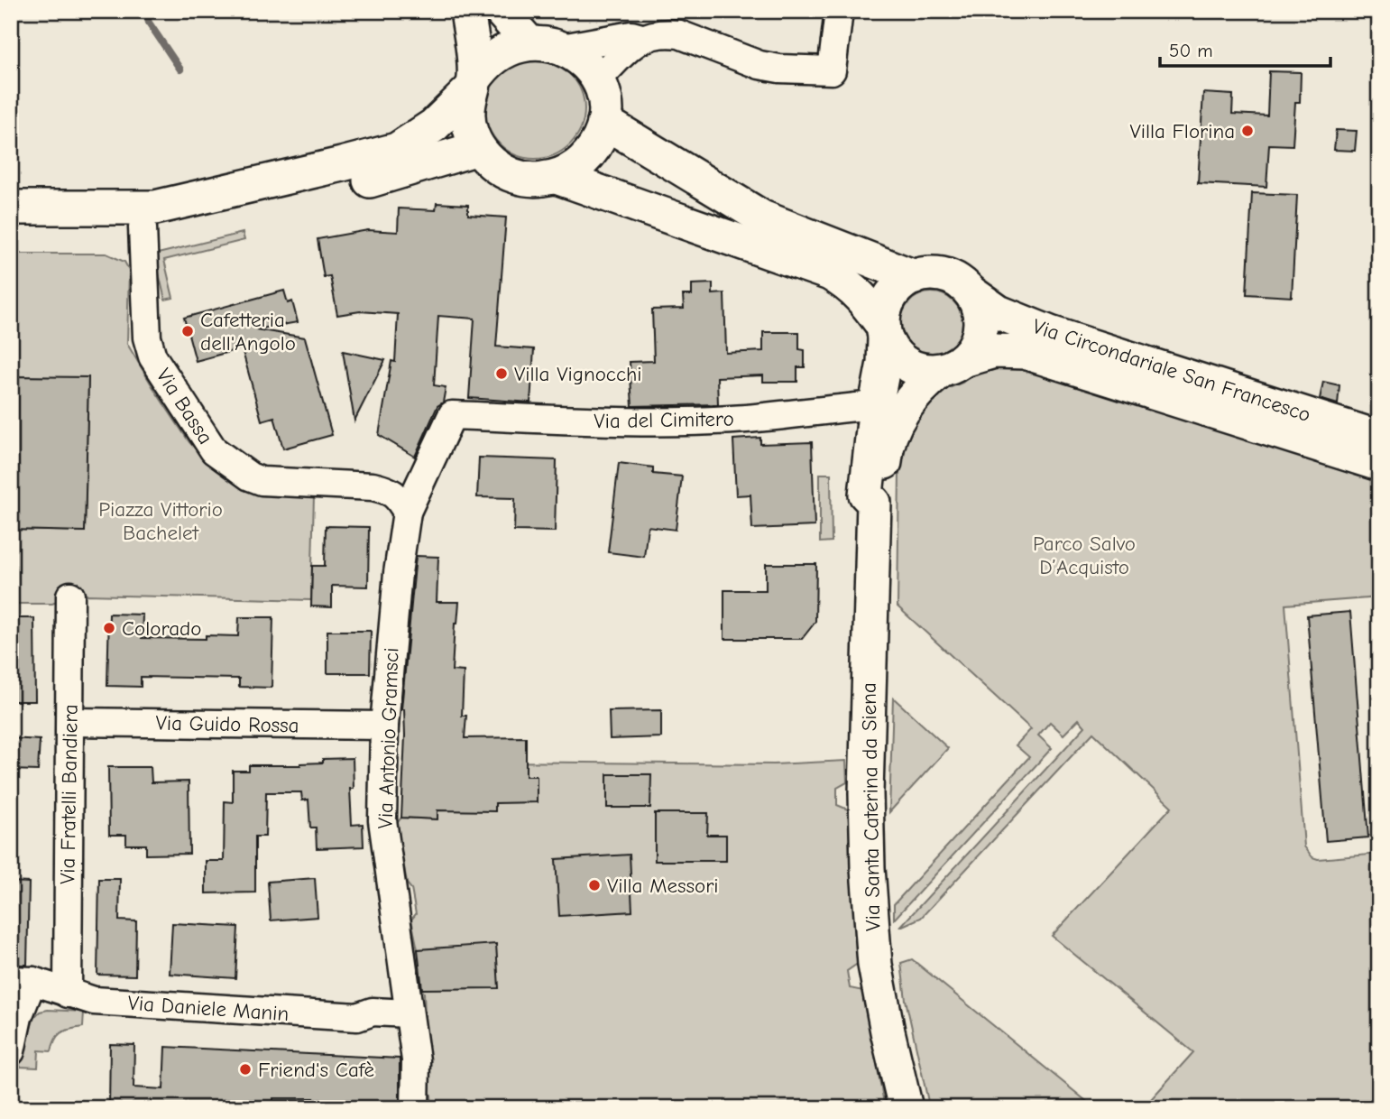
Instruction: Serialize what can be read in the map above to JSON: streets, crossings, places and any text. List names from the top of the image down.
{
  "streets": {
    "street": [
      "Via Circondariale San Francesco",
      "Via Bassa",
      "Via del Cimitero",
      "Via Guido Rossa",
      "Via Antonio Gramsci",
      "Via Fratelli Bandiera",
      "Via Santa Caterina da Siena",
      "Via Daniele Manin"
    ]
  },
  "crossings": [
    ["Via Circondariale San Francesco", "Via Santa Caterina da Siena"],
    ["Via Bassa", "Via Antonio Gramsci"],
    ["Via del Cimitero", "Via Antonio Gramsci"],
    ["Via del Cimitero", "Via Santa Caterina da Siena"],
    ["Via Guido Rossa", "Via Antonio Gramsci"],
    ["Via Guido Rossa", "Via Fratelli Bandiera"],
    ["Via Antonio Gramsci", "Via Daniele Manin"],
    ["Via Fratelli Bandiera", "Via Daniele Manin"]
  ],
  "parks": ["Piazza Vittorio Bachelet", "Parco Salvo D’Acquisto"],
  "places": [
    "Villa Florina",
    "Cafetteria dell'Angolo",
    "Villa Vignocchi",
    "Colorado",
    "Villa Messori",
    "Friend's Cafè"
  ],
  "scale_bar": "50 m"
}
